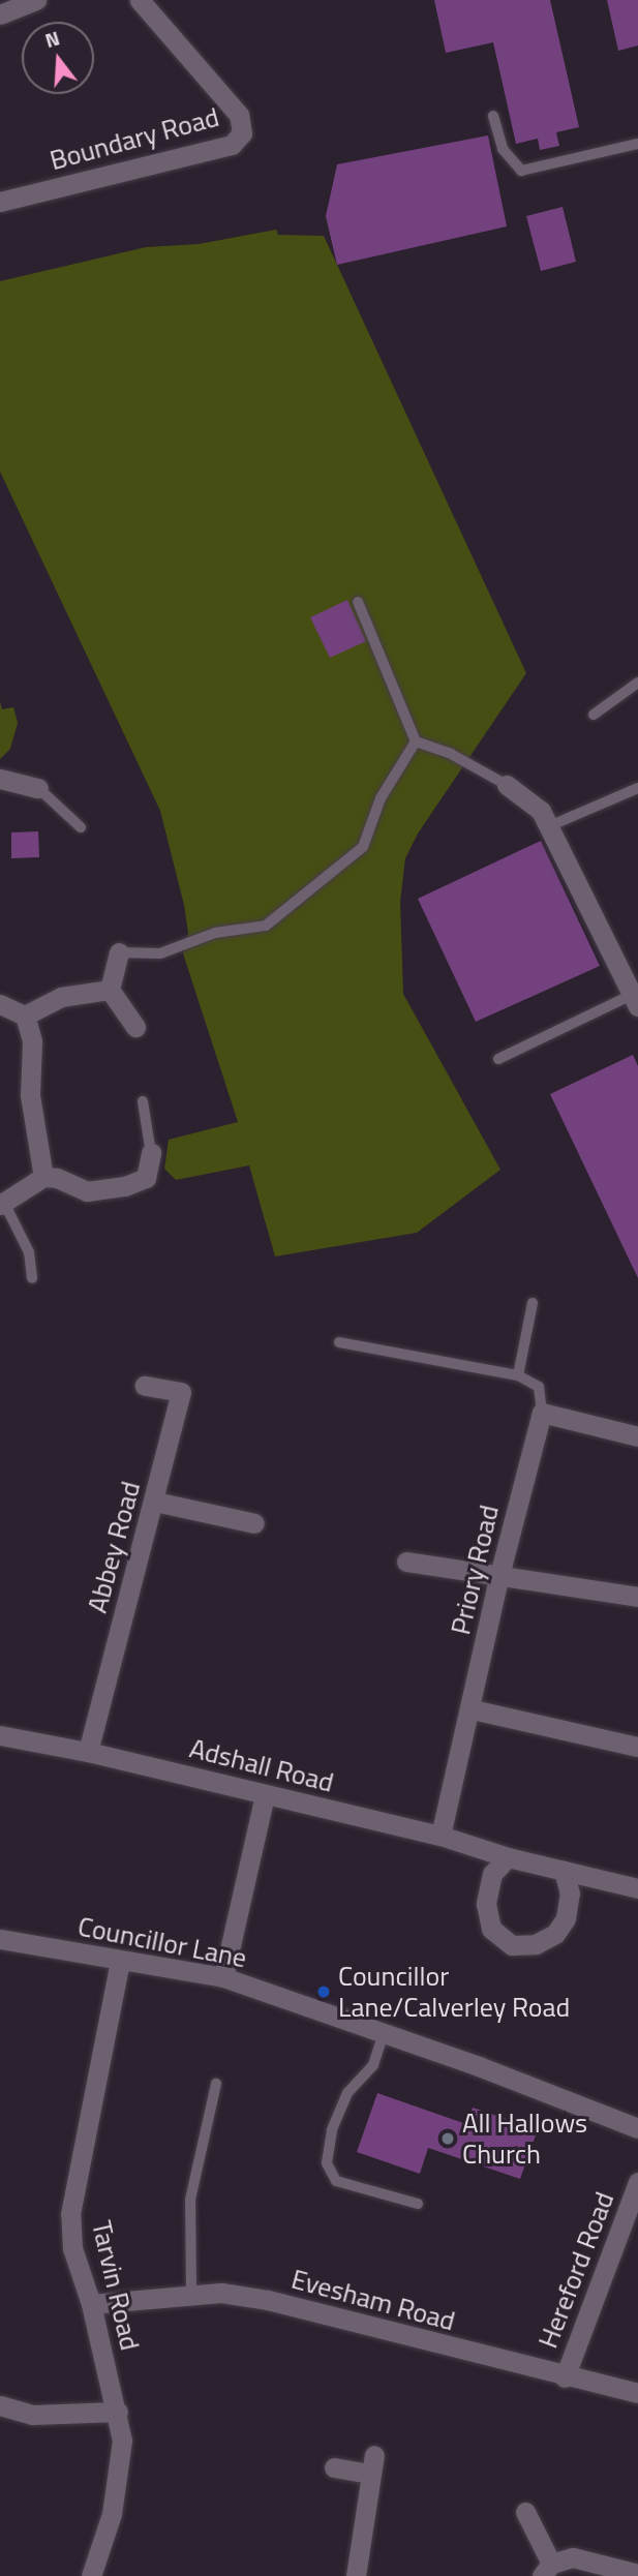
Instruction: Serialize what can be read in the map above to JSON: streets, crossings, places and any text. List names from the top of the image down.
{
  "streets": {
    "street": [
      "Boundary Road",
      "Abbey Road",
      "Priory Road",
      "Adshall Road",
      "Councillor Lane",
      "Hereford Road",
      "Tarvin Road",
      "Evesham Road"
    ]
  },
  "crossings": [
    ["Abbey Road", "Adshall Road"],
    ["Priory Road", "Adshall Road"],
    ["Councillor Lane", "Tarvin Road"],
    ["Hereford Road", "Evesham Road"],
    ["Tarvin Road", "Evesham Road"]
  ],
  "places": ["Councillor Lane/Calverley Road", "All Hallows Church"],
  "north": "top"
}
